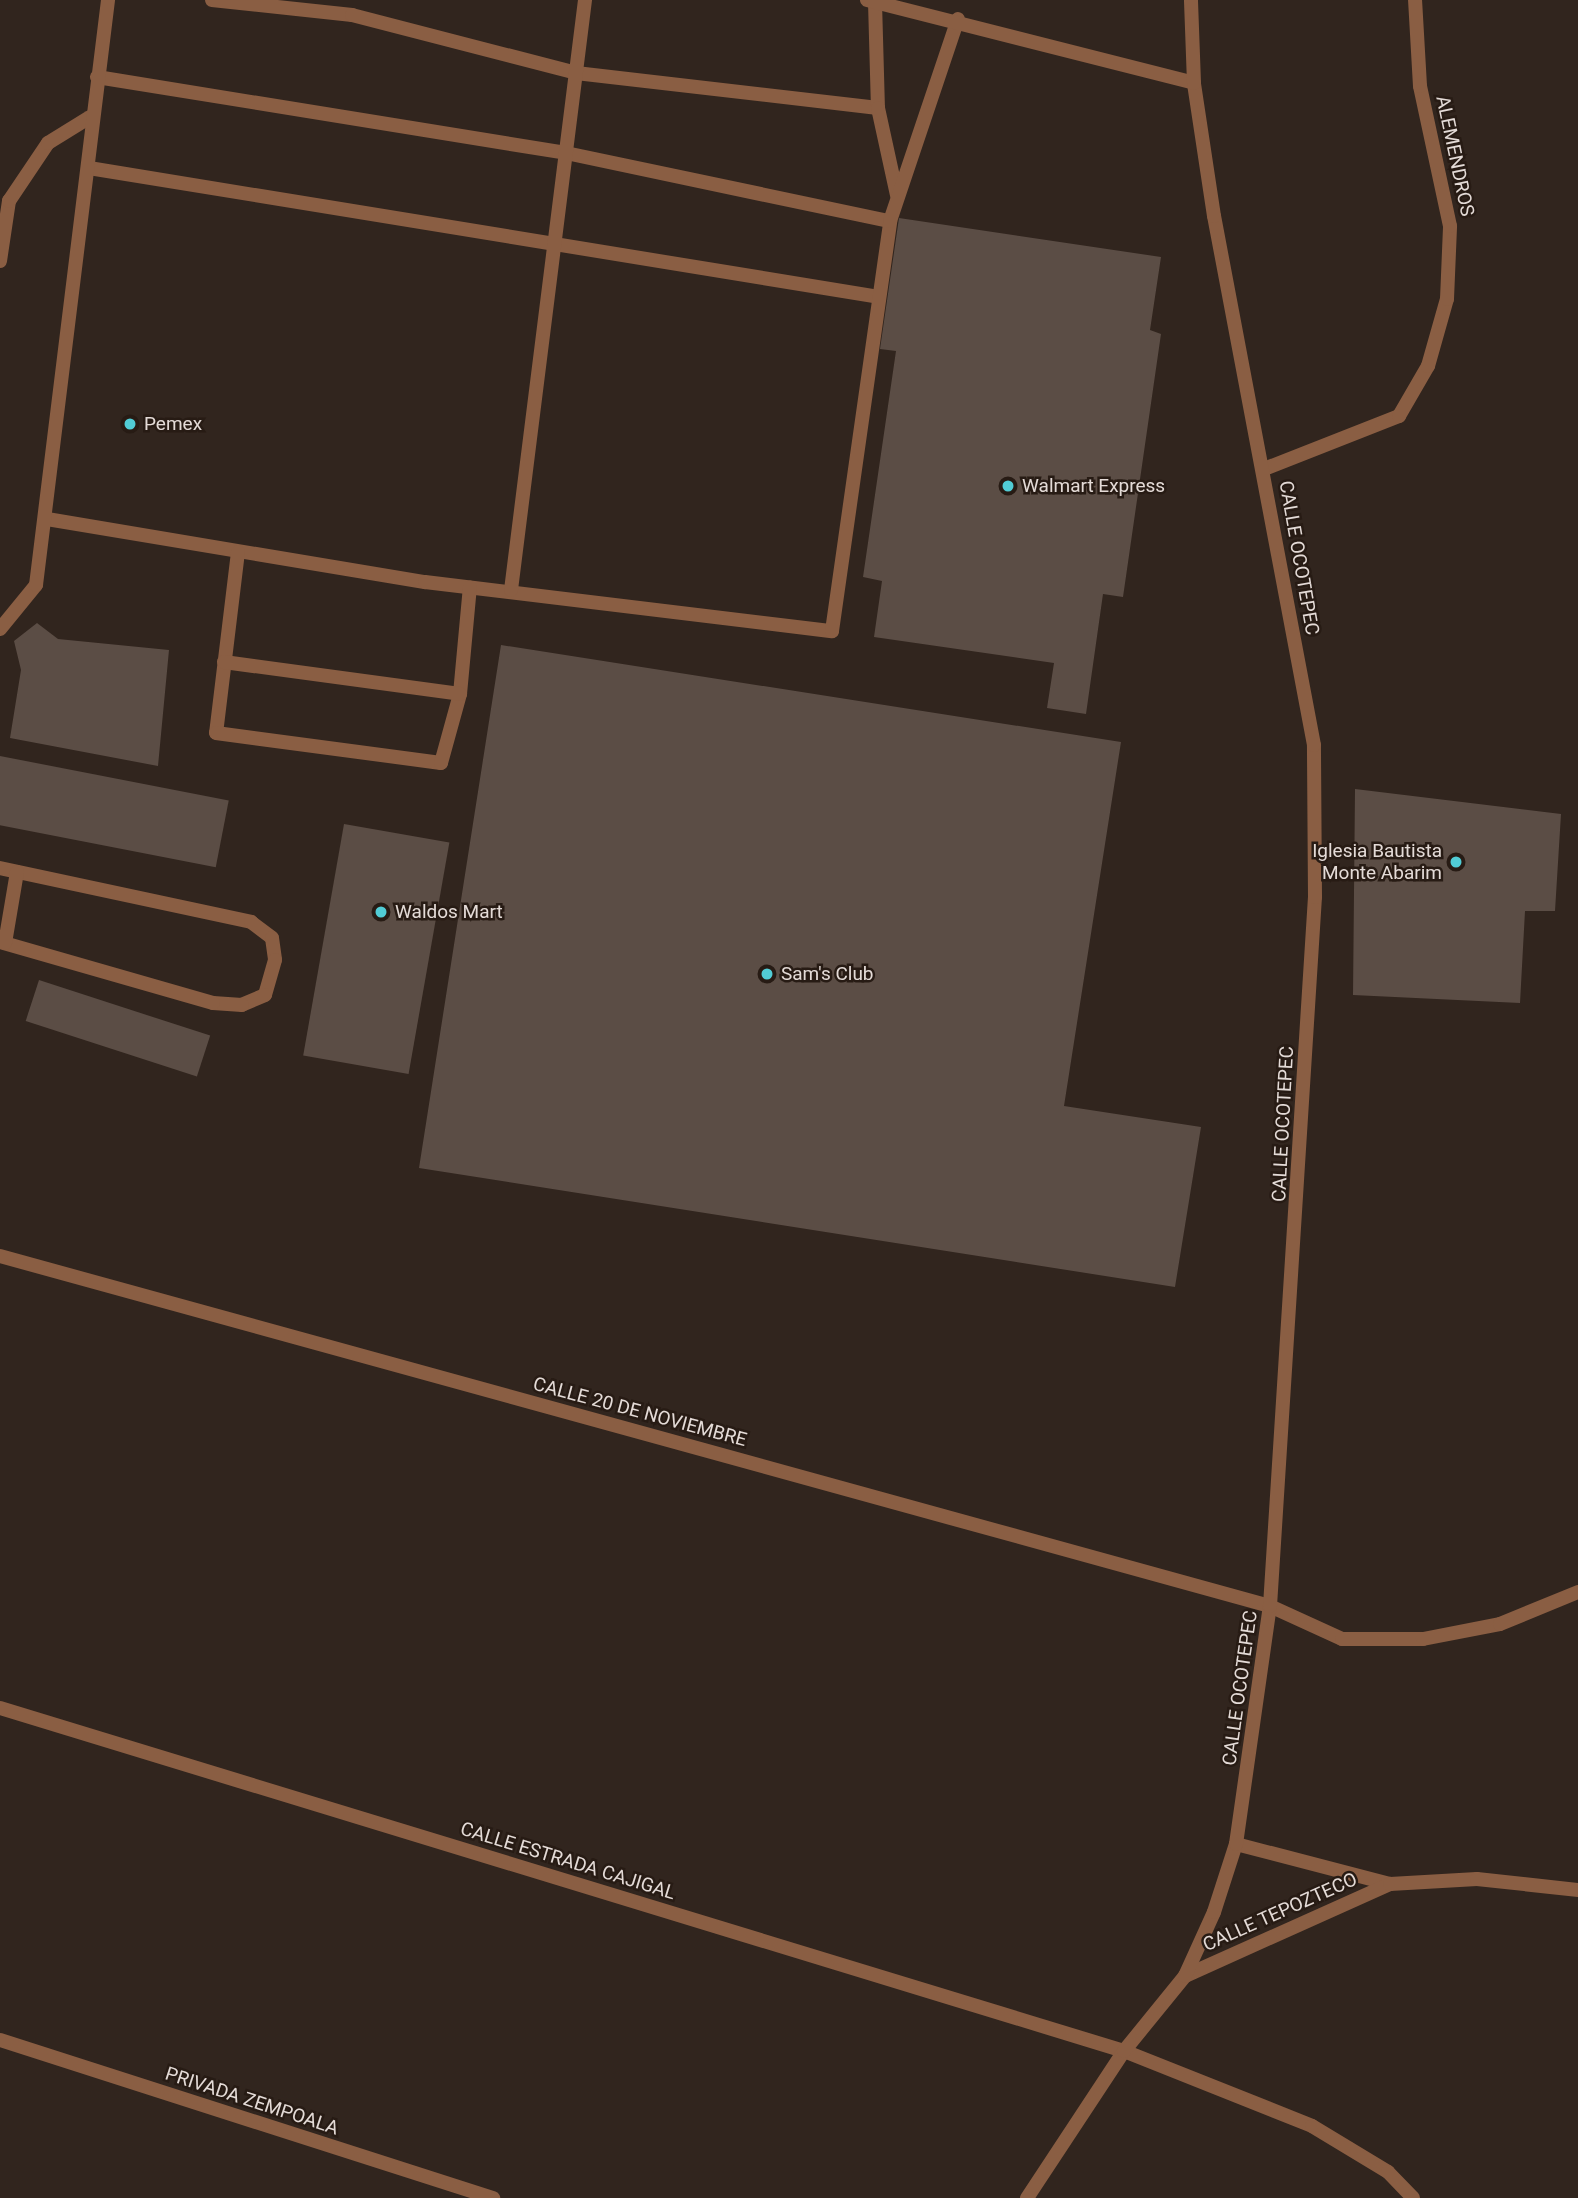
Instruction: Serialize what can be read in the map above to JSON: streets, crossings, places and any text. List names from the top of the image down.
{
  "streets": {
    "street": [
      "ALEMENDROS",
      "CALLE OCOTEPEC",
      "CALLE 20 DE NOVIEMBRE",
      "CALLE ESTRADA CAJIGAL",
      "CALLE TEPOZTECO",
      "PRIVADA ZEMPOALA"
    ]
  },
  "crossings": [
    ["ALEMENDROS", "CALLE OCOTEPEC"],
    ["CALLE OCOTEPEC", "CALLE 20 DE NOVIEMBRE"],
    ["CALLE OCOTEPEC", "CALLE ESTRADA CAJIGAL"],
    ["CALLE OCOTEPEC", "CALLE TEPOZTECO"]
  ],
  "places": [
    "Pemex",
    "Walmart Express",
    "Iglesia Bautista Monte Abarim",
    "Waldos Mart",
    "Sam's Club"
  ]
}
